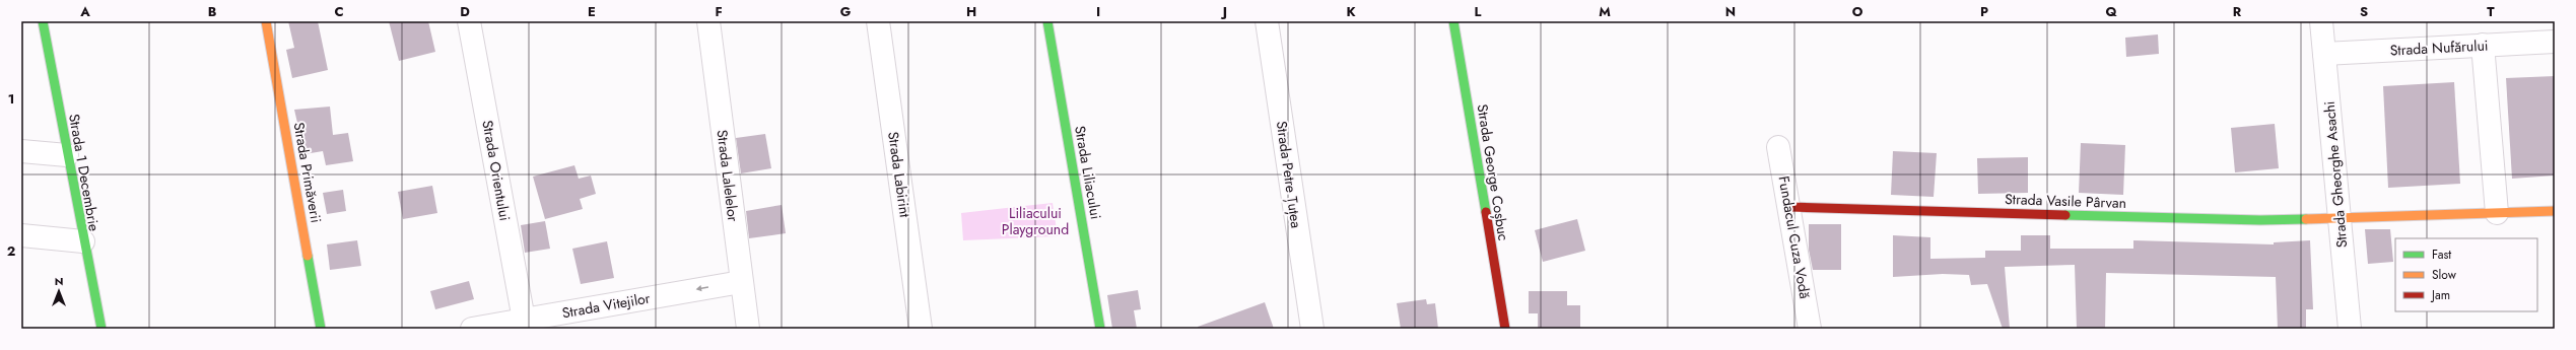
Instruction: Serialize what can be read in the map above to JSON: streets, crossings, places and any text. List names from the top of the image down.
{
  "streets": {
    "street": [
      "Strada Nufărului",
      "Strada Orientului",
      "Strada 1 Decembrie",
      "Strada Primăverii",
      "Strada Liliacului",
      "Strada George Coșbuc",
      "Strada Labirint",
      "Strada Petre Țuțea",
      "Strada Gheorghe Asachi",
      "Strada Lalelelor",
      "Strada Vasile Pârvan",
      "Fundacul Cuza Vodă",
      "Strada Vitejilor"
    ]
  },
  "crossings": [
    ["Strada Nufărului", "Strada Gheorghe Asachi"],
    ["Strada Orientului", "Strada Vitejilor"],
    ["Strada Gheorghe Asachi", "Strada Vasile Pârvan"],
    ["Strada Lalelelor", "Strada Vitejilor"],
    ["Strada Vasile Pârvan", "Fundacul Cuza Vodă"]
  ],
  "one_way": ["Strada Vitejilor"],
  "parks": ["Liliacului Playground"],
  "legend": ["Fast", "Slow", "Jam"],
  "north": "top",
  "grid": {
    "columns": [
      "A",
      "B",
      "C",
      "D",
      "E",
      "F",
      "G",
      "H",
      "I",
      "J",
      "K",
      "L",
      "M",
      "N",
      "O",
      "P",
      "Q",
      "R",
      "S",
      "T"
    ],
    "rows": ["1", "2"]
  }
}
